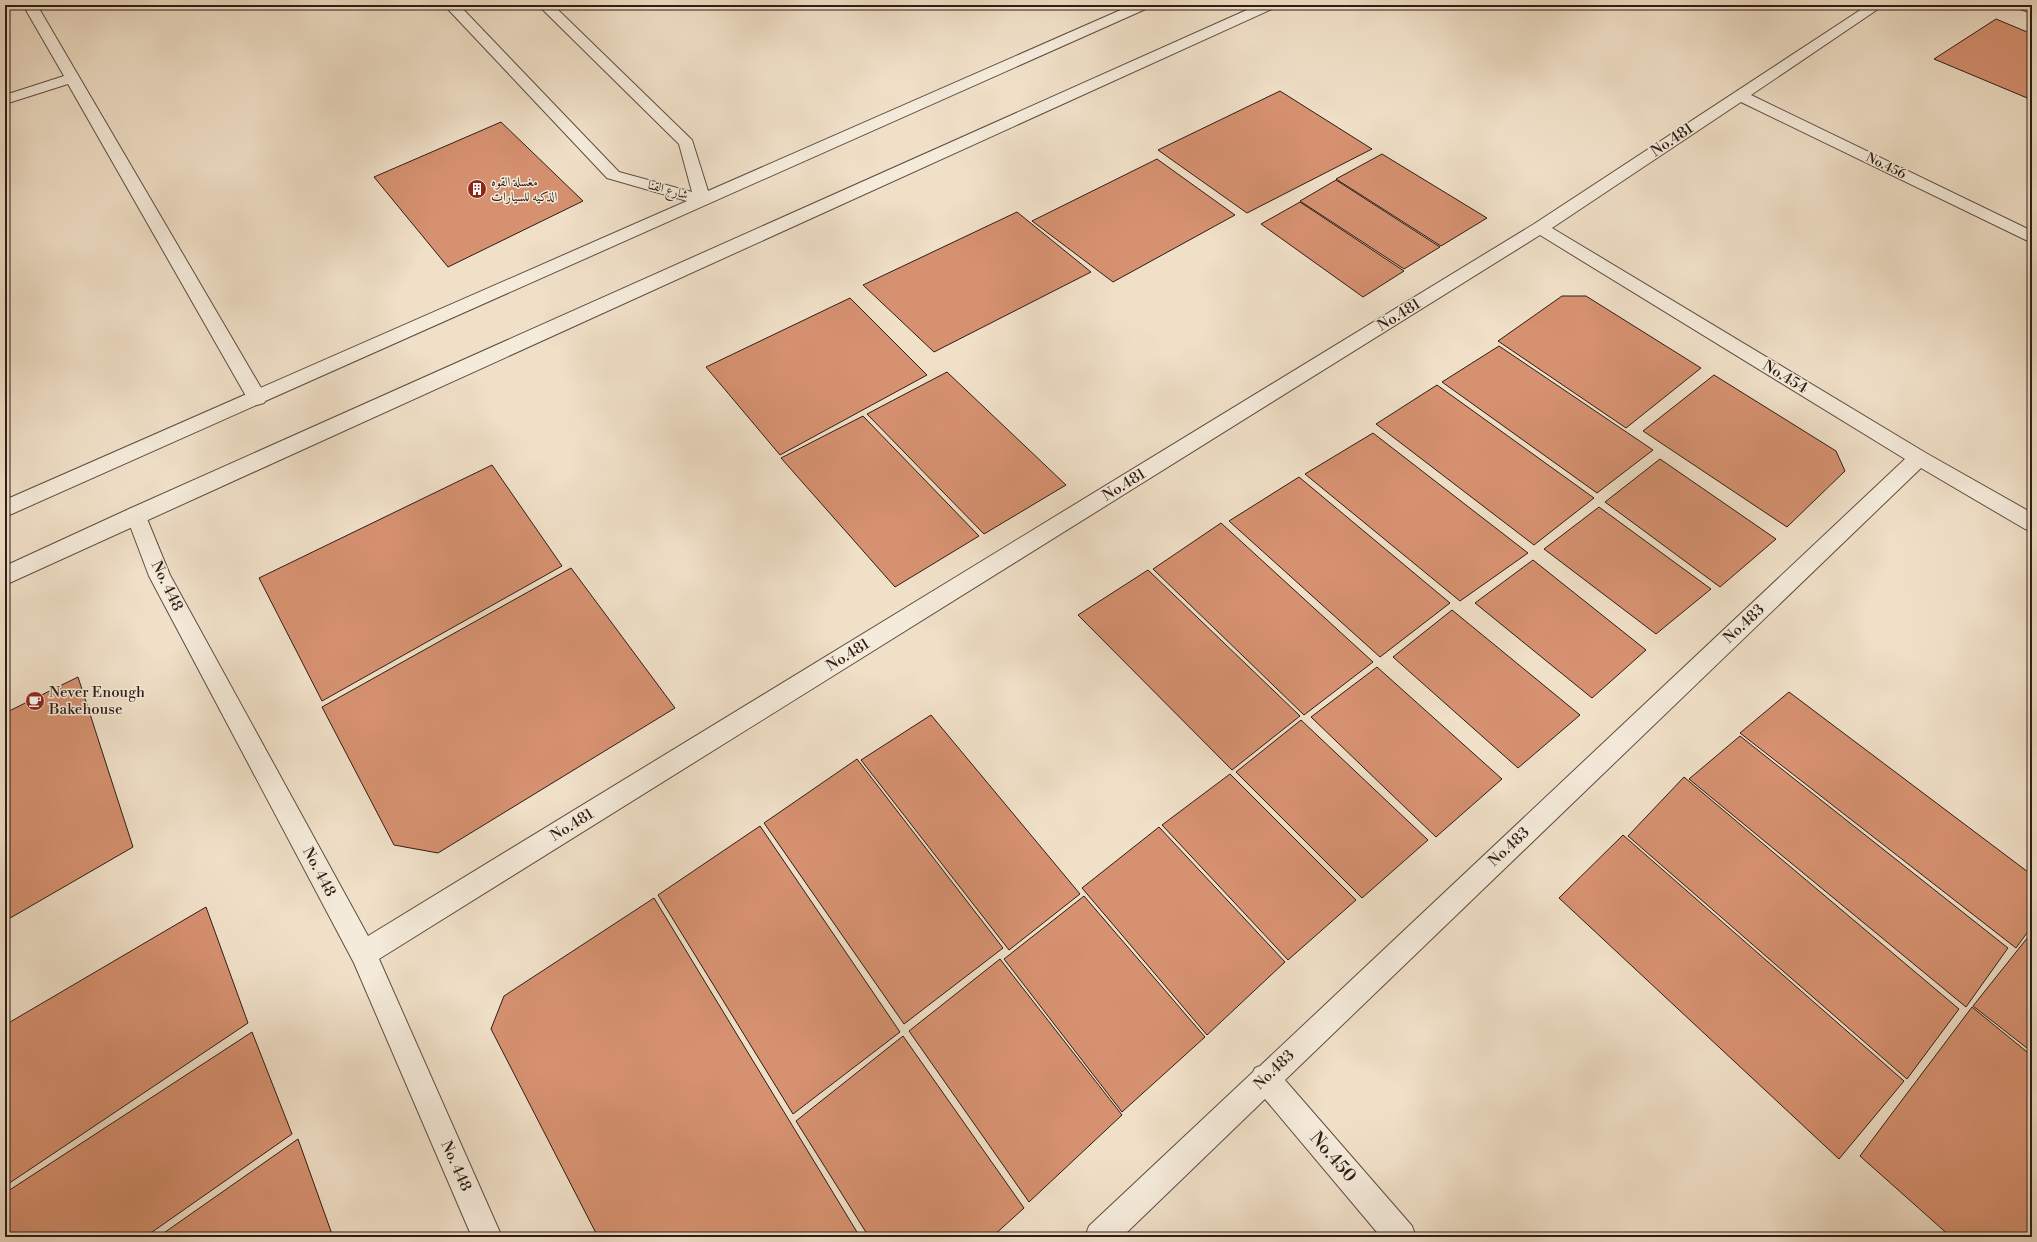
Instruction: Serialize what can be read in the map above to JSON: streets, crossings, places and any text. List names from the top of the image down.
{
  "streets": {
    "street": [
      "No.481",
      "No.456",
      "شارع القنا",
      "No.454",
      "No. 448",
      "No.483",
      "No.450"
    ]
  },
  "crossings": [
    ["No.481", "No.456"],
    ["No.481", "No.454"],
    ["No.481", "No. 448"],
    ["No.454", "No.483"],
    ["No.483", "No.450"]
  ],
  "places": {
    "building": ["مغسلة القوه الذكيه للسيارات"],
    "cafe": ["Never Enough Bakehouse"]
  }
}
